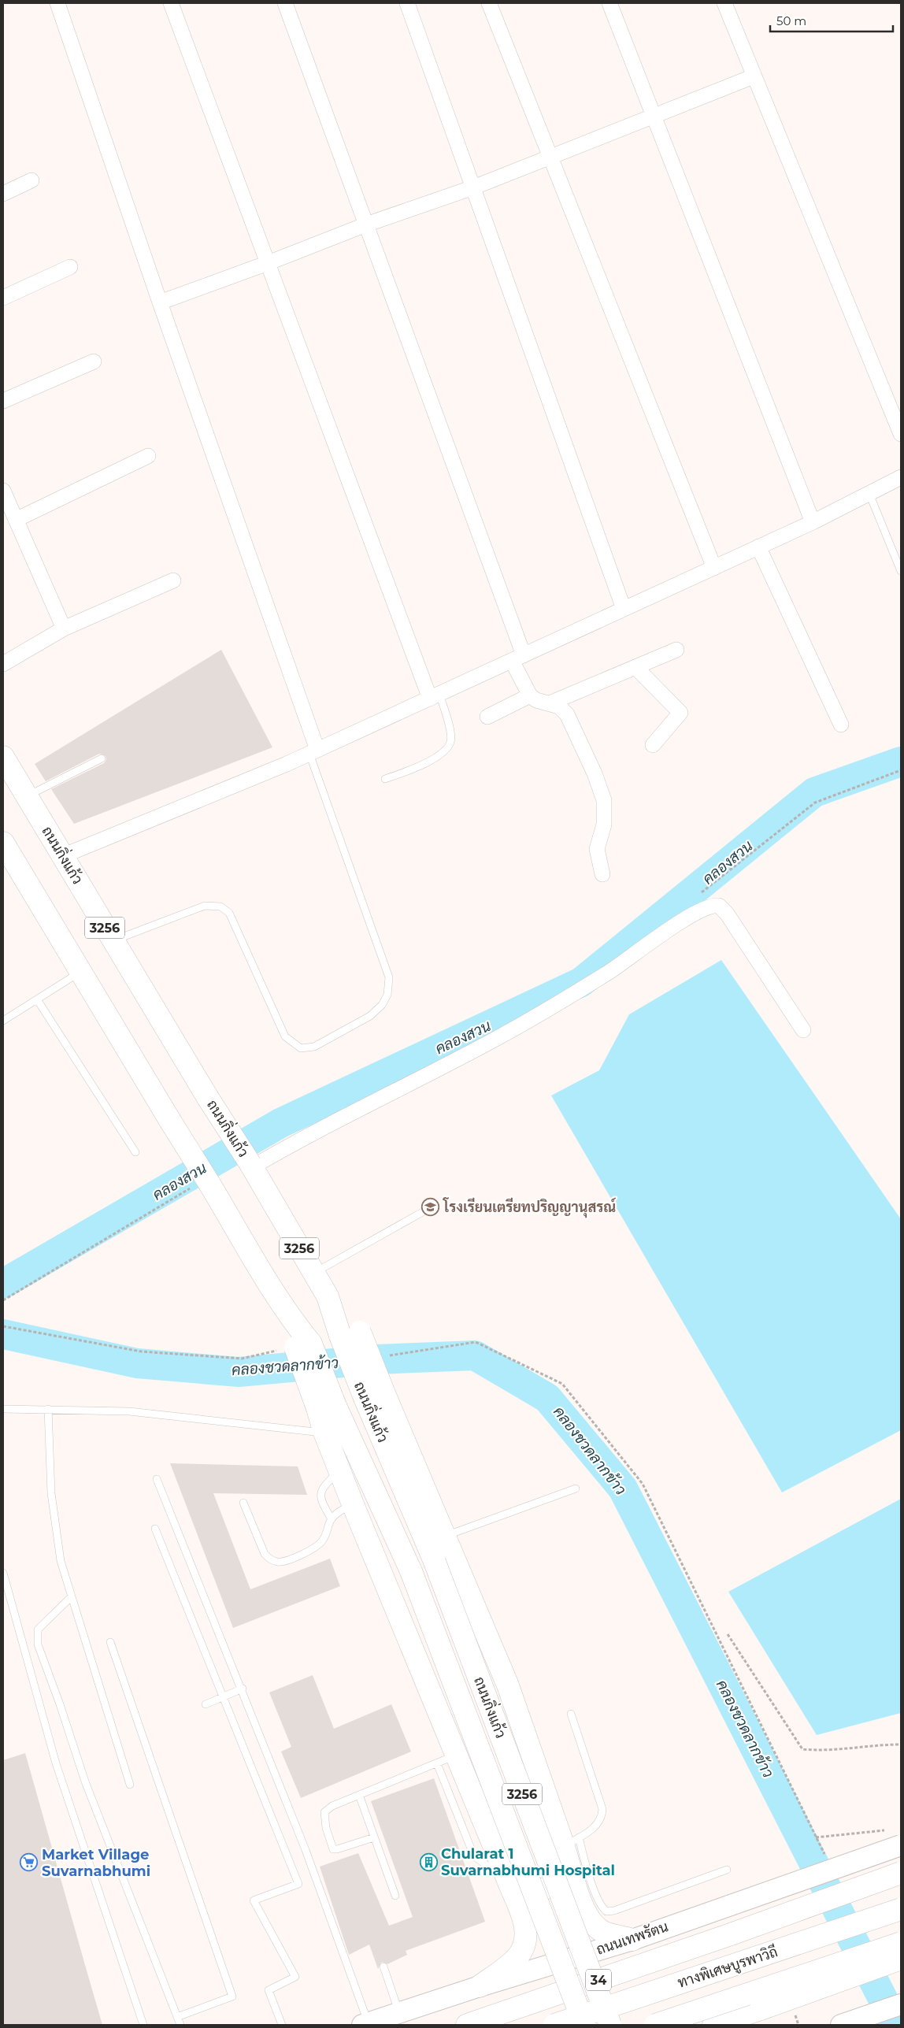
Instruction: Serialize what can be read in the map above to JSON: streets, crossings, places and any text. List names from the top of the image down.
{
  "streets": {
    "main road": [
      "ถนนกิ่งแก้ว",
      "3256",
      "ถนนเทพรัตน",
      "ทางพิเศษบูรพาวิถี",
      "34"
    ]
  },
  "water": ["คลองสวน", "คลองชวดลากข้าว"],
  "places": {
    "school or university": ["โรงเรียนเตรียทปริญญานุสรณ์"],
    "building": ["Chularat 1 Suvarnabhumi Hospital"],
    "supermarket": ["Market Village Suvarnabhumi"]
  },
  "scale_bar": "50 m"
}
